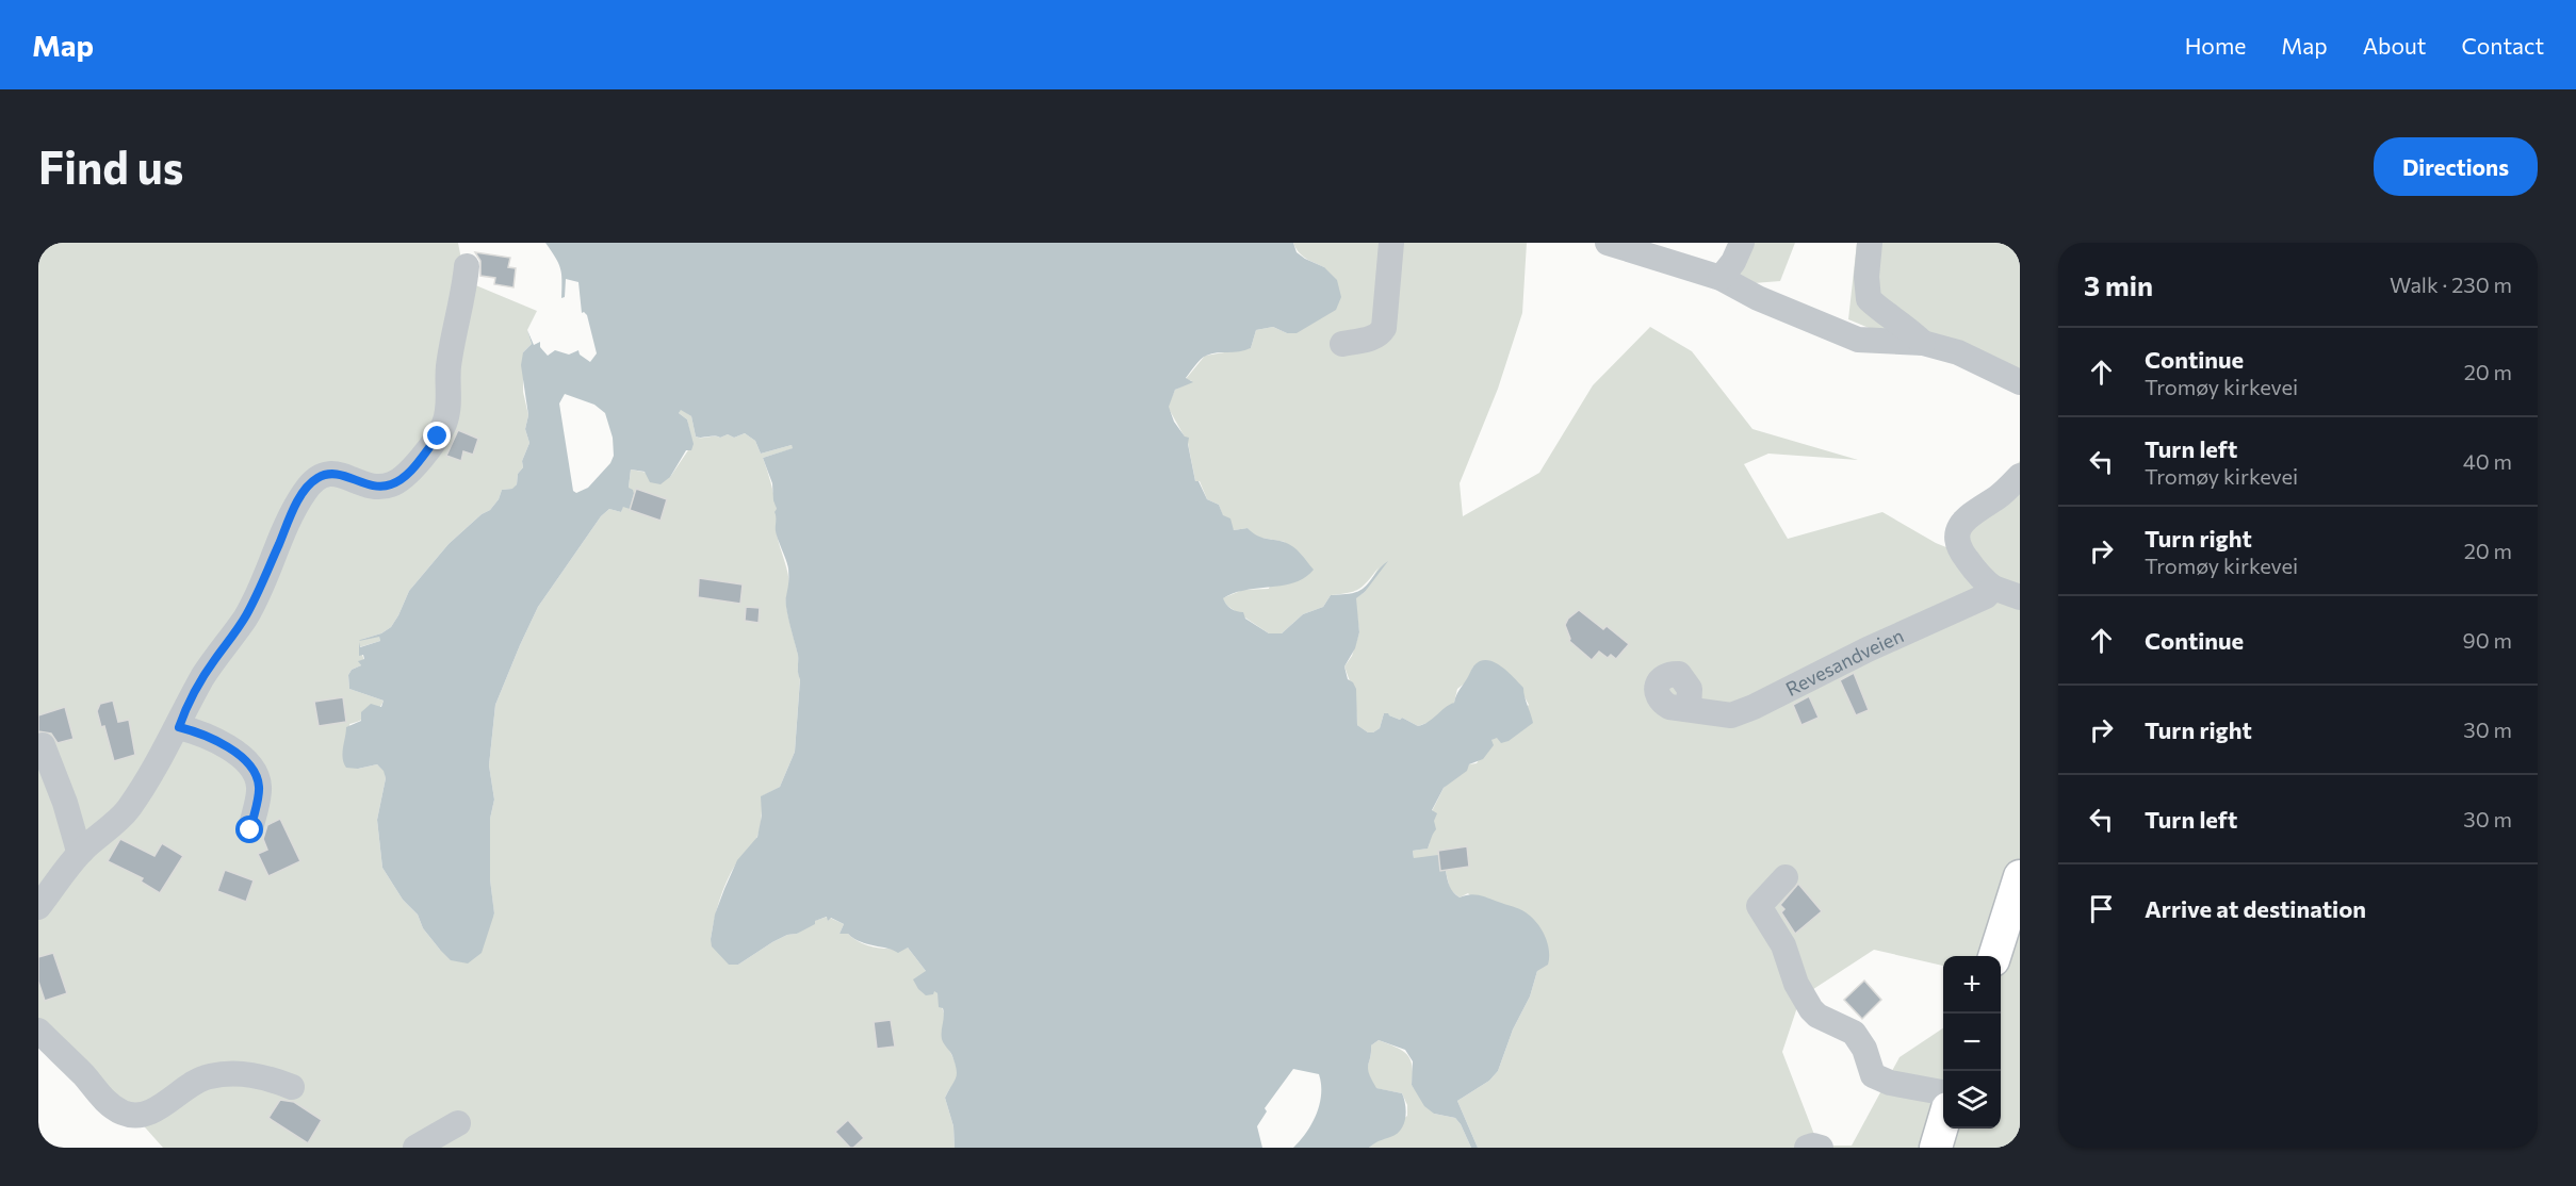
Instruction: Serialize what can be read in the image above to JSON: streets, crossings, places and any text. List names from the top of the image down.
{
  "streets": {
    "street": ["Revesandveien"]
  },
  "page": {
    "header": "Map",
    "nav": [
      "Home",
      "Map",
      "About",
      "Contact"
    ],
    "buttons": "Directions",
    "title": "Find us",
    "heading": ["3 min", "Walk · 230 m"],
    "list": [
      ["Continue", "Tromøy kirkevei", "20 m"],
      ["Turn left", "Tromøy kirkevei", "40 m"],
      ["Turn right", "Tromøy kirkevei", "20 m"],
      ["Continue", "90 m"],
      ["Turn right", "30 m"],
      ["Turn left", "30 m"],
      "Arrive at destination"
    ],
    "map_buttons": ["+", "−"]
  }
}
